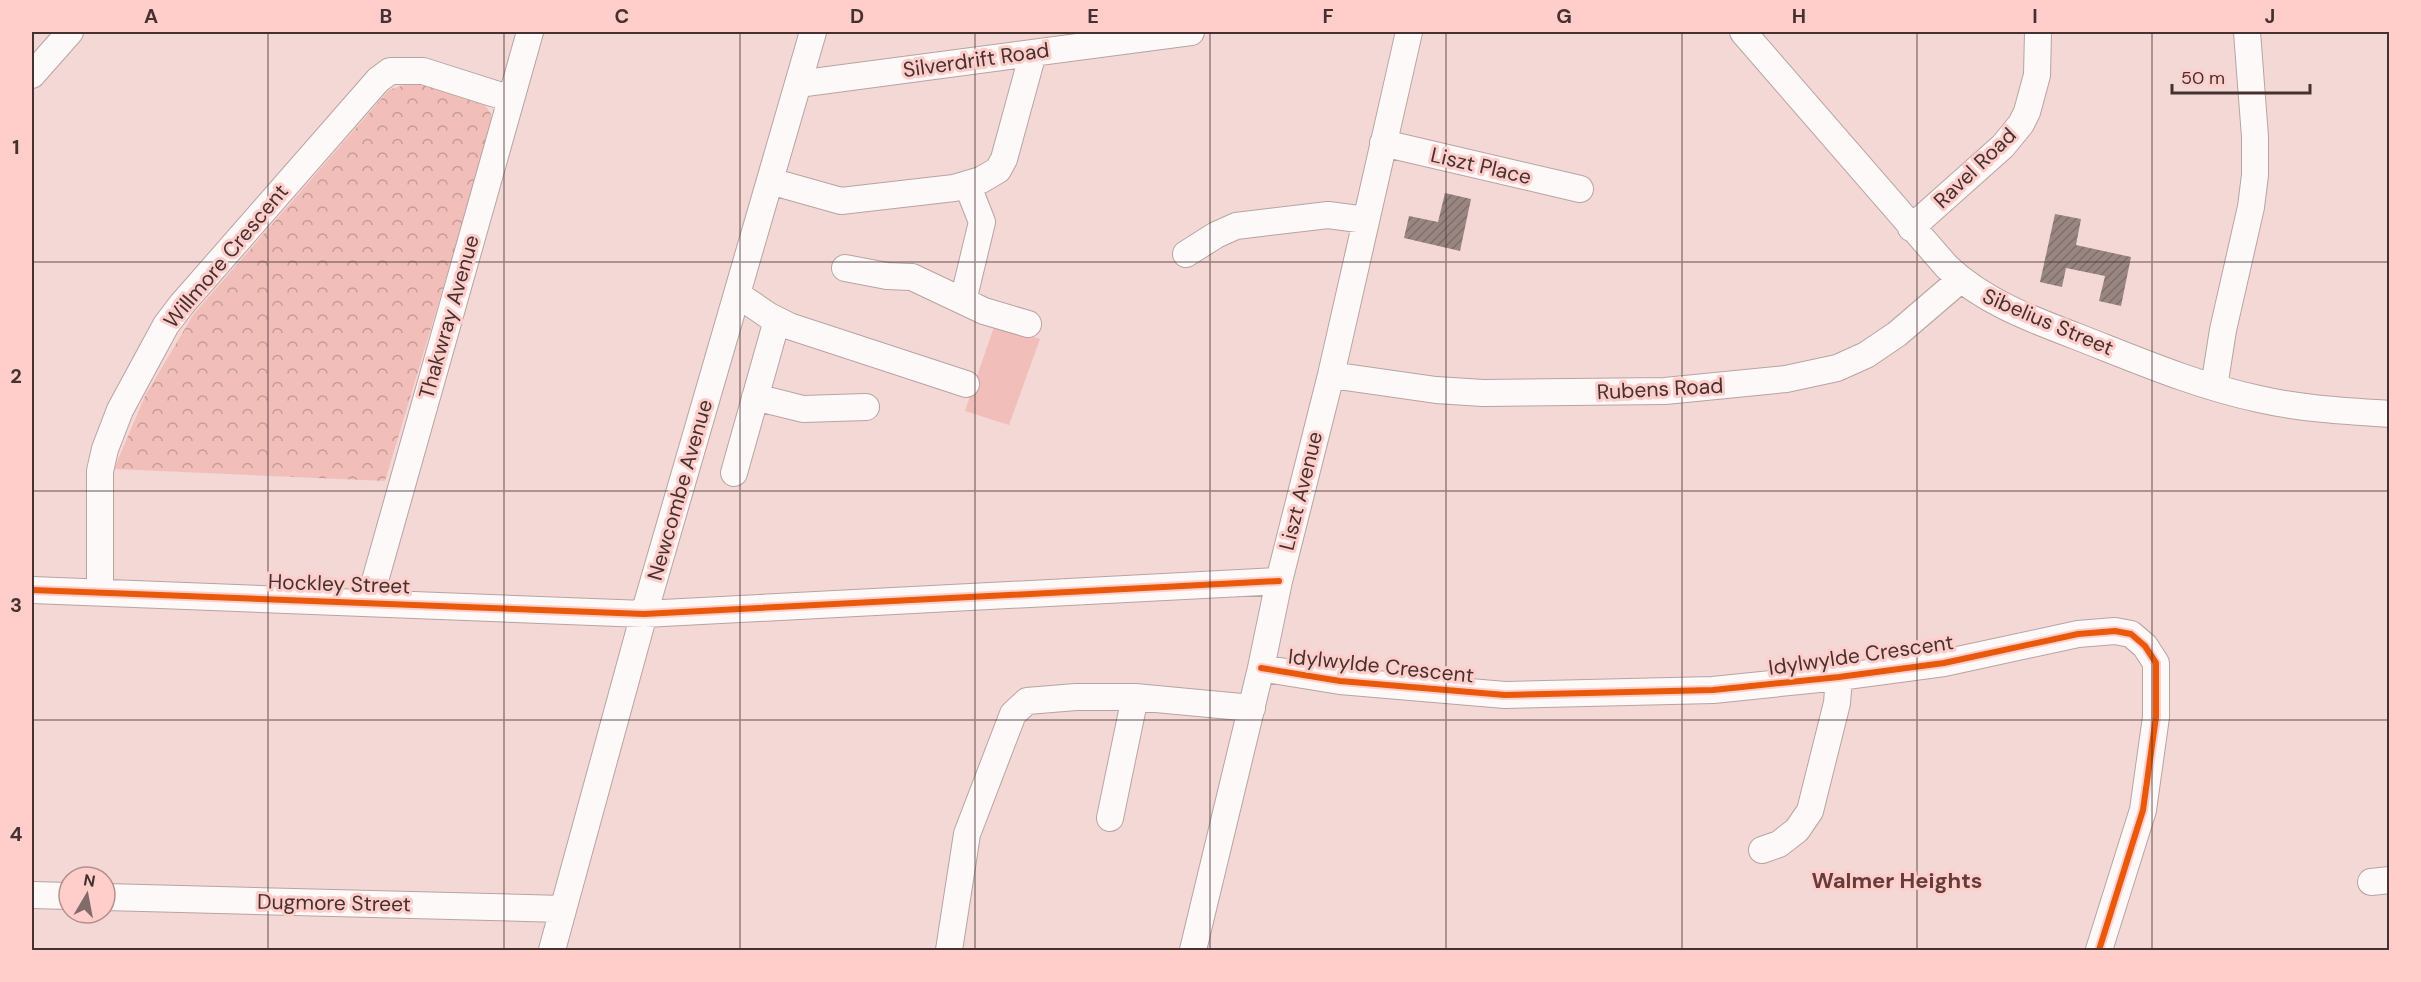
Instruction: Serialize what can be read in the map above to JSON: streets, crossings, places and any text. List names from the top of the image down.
{
  "streets": {
    "street": [
      "Silverdrift Road",
      "Liszt Place",
      "Ravel Road",
      "Willmore Crescent",
      "Thakwray Avenue",
      "Sibelius Street",
      "Rubens Road",
      "Newcombe Avenue",
      "Liszt Avenue",
      "Hockley Street",
      "Idylwylde Crescent",
      "Dugmore Street"
    ]
  },
  "crossings": [
    ["Silverdrift Road", "Newcombe Avenue"],
    ["Liszt Place", "Liszt Avenue"],
    ["Ravel Road", "Sibelius Street"],
    ["Willmore Crescent", "Thakwray Avenue"],
    ["Willmore Crescent", "Hockley Street"],
    ["Thakwray Avenue", "Hockley Street"],
    ["Sibelius Street", "Rubens Road"],
    ["Rubens Road", "Liszt Avenue"],
    ["Newcombe Avenue", "Hockley Street"],
    ["Newcombe Avenue", "Dugmore Street"],
    ["Liszt Avenue", "Hockley Street"],
    ["Liszt Avenue", "Idylwylde Crescent"]
  ],
  "districts": ["Walmer Heights"],
  "scale_bar": "50 m",
  "north": "top",
  "grid": {
    "columns": [
      "A",
      "B",
      "C",
      "D",
      "E",
      "F",
      "G",
      "H",
      "I",
      "J"
    ],
    "rows": [
      "1",
      "2",
      "3",
      "4"
    ]
  }
}
